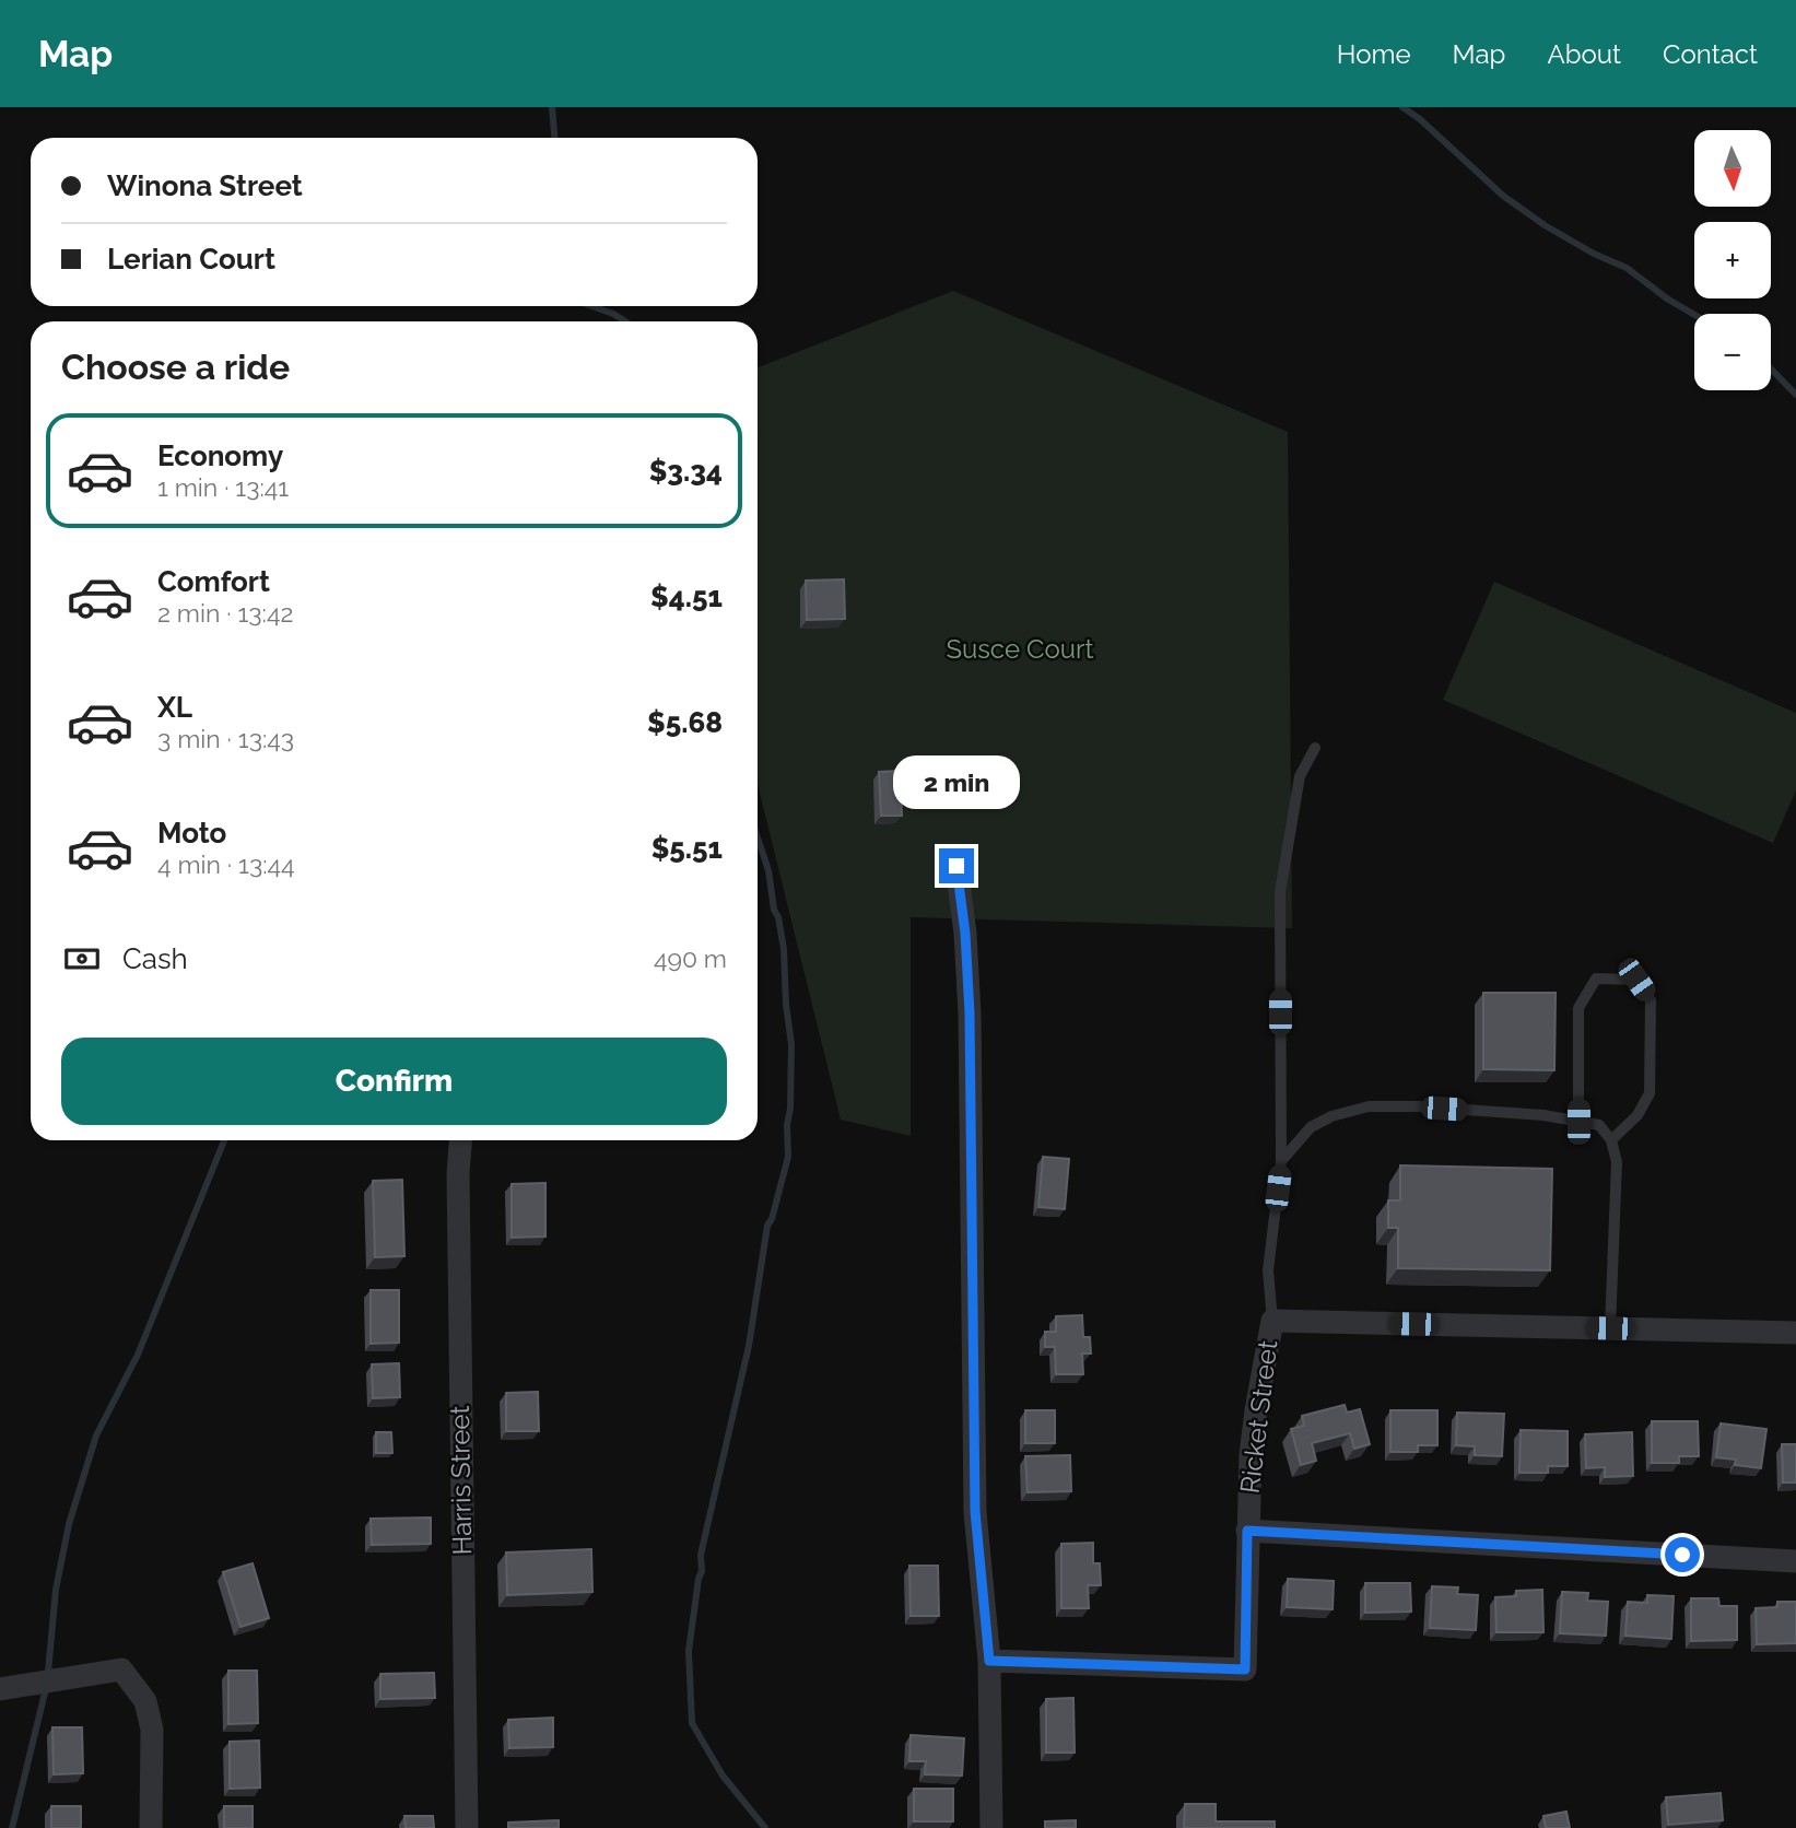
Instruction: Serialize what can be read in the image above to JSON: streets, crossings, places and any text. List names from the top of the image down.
{
  "streets": {
    "street": ["Ricket Street", "Harris Street"]
  },
  "parks": ["Susce Court"],
  "north": "bottom",
  "page": {
    "header": "Map",
    "nav": [
      "Home",
      "Map",
      "About",
      "Contact"
    ],
    "map_buttons": ["+", "−"],
    "banner": ["Winona Street", "Lerian Court"],
    "heading": "Choose a ride",
    "list": [
      {
        "name": "Economy",
        "note": "1 min · 13:41",
        "value": "$3.34"
      },
      {
        "name": "Comfort",
        "note": "2 min · 13:42",
        "value": "$4.51"
      },
      {
        "name": "XL",
        "note": "3 min · 13:43",
        "value": "$5.68"
      },
      {
        "name": "Moto",
        "note": "4 min · 13:44",
        "value": "$5.51"
      }
    ],
    "bubble": "2 min",
    "pay": ["Cash", "490 m"],
    "buttons": "Confirm"
  }
}
